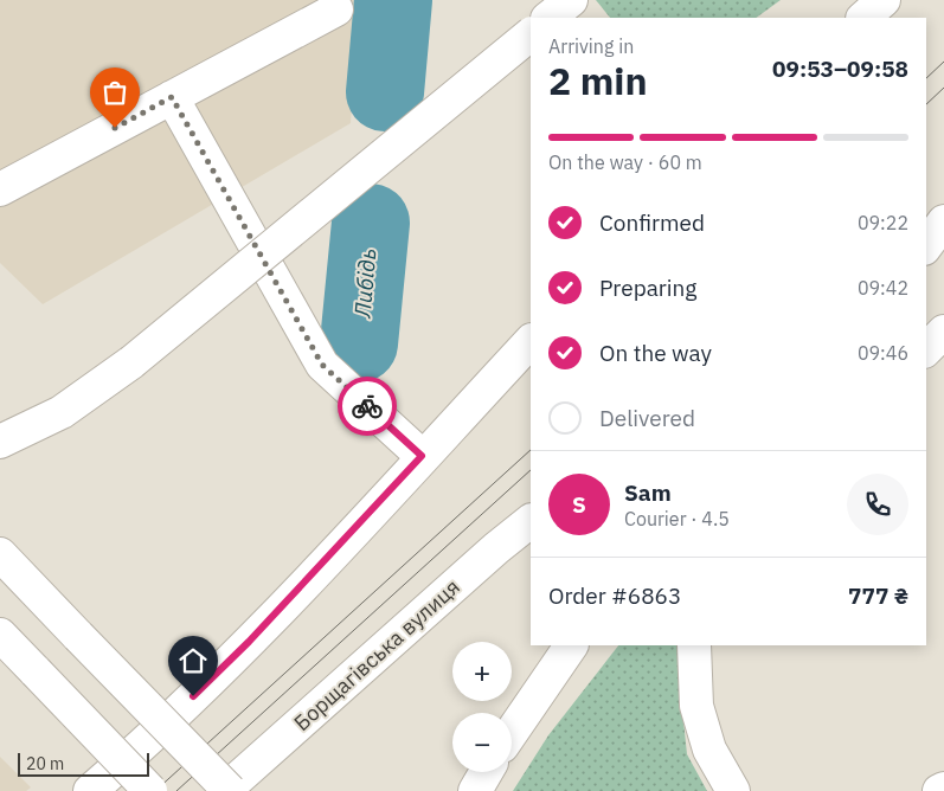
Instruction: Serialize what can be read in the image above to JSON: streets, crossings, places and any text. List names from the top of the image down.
{
  "streets": {
    "main road": ["Борщагівська вулиця"]
  },
  "water": ["Либідь"],
  "scale_bar": "20 m",
  "page": {
    "heading": ["2 min", "Arriving in", "09:53–09:58"],
    "panel": [
      "Sam",
      "Courier · 4.5",
      "Order #6863",
      "777 ₴"
    ],
    "bar": "On the way · 60 m",
    "list": [
      ["Confirmed", "09:22"],
      ["Preparing", "09:42"],
      ["On the way", "09:46"],
      "Delivered"
    ],
    "round": "S",
    "map_buttons": ["+", "−"],
    "scale": "20 m"
  }
}
